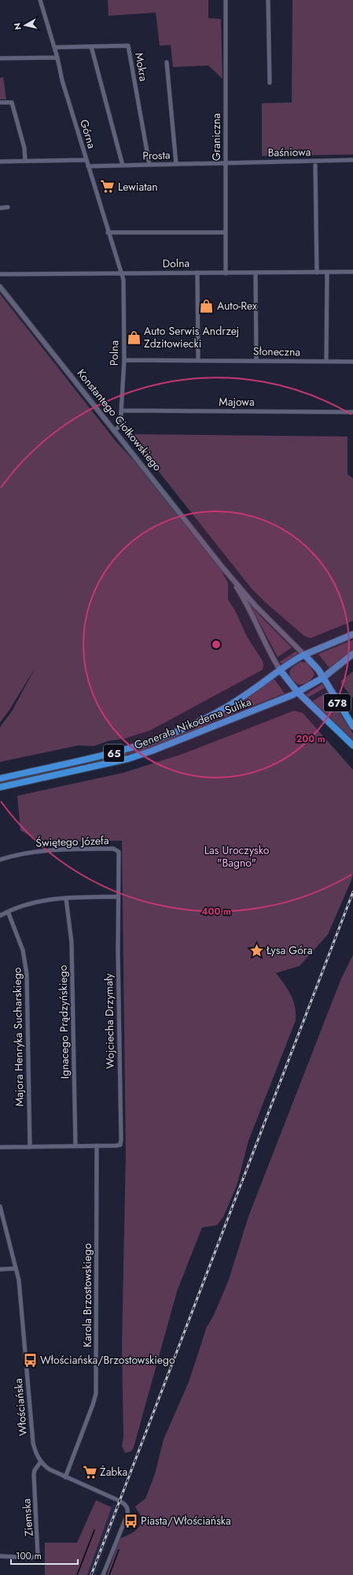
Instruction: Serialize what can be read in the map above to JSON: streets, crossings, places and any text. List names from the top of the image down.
{
  "streets": {
    "highway": ["678", "Generała Nikodema Sulika", "65"],
    "street": [
      "Mokra",
      "Górna",
      "Graniczna",
      "Baśniowa",
      "Prosta",
      "Dolna",
      "Słoneczna",
      "Polna",
      "Majowa",
      "Konstantego Ciołkowskiego",
      "Świętego Józefa",
      "Wojciecha Drzymały",
      "Ignacego Prądzyńskiego",
      "Majora Henryka Sucharskiego",
      "Karola Brzostowskiego",
      "Włościańska",
      "Ziemska"
    ]
  },
  "crossings": [
    ["Mokra", "Górna"],
    ["Mokra", "Prosta"],
    ["Górna", "Prosta"],
    ["Górna", "Dolna"],
    ["Górna", "Polna"],
    ["Graniczna", "Baśniowa"],
    ["Graniczna", "Prosta"],
    ["Graniczna", "Dolna"],
    ["Baśniowa", "Prosta"],
    ["Dolna", "Polna"],
    ["Słoneczna", "Polna"],
    ["Polna", "Majowa"],
    ["Polna", "Konstantego Ciołkowskiego"],
    ["Konstantego Ciołkowskiego", "678"],
    ["Konstantego Ciołkowskiego", "Generała Nikodema Sulika"],
    ["Konstantego Ciołkowskiego", "65"],
    ["678", "Generała Nikodema Sulika"],
    ["678", "65"],
    ["Generała Nikodema Sulika", "65"],
    ["Świętego Józefa", "Wojciecha Drzymały"],
    ["Wojciecha Drzymały", "Karola Brzostowskiego"],
    ["Włościańska", "Ziemska"]
  ],
  "parks": ["Las Uroczysko \"Bagno\""],
  "places": {
    "supermarket": ["Lewiatan", "Żabka"],
    "shop": ["Auto-Rex", "Auto Serwis Andrzej Zdzitowiecki"],
    "place": ["Łysa Góra"],
    "bus stop": ["Włościańska/Brzostowskiego", "Piasta/Włościańska"]
  },
  "scale_bar": "100 m",
  "north": "left",
  "rings": ["200 m", "400 m"]
}
